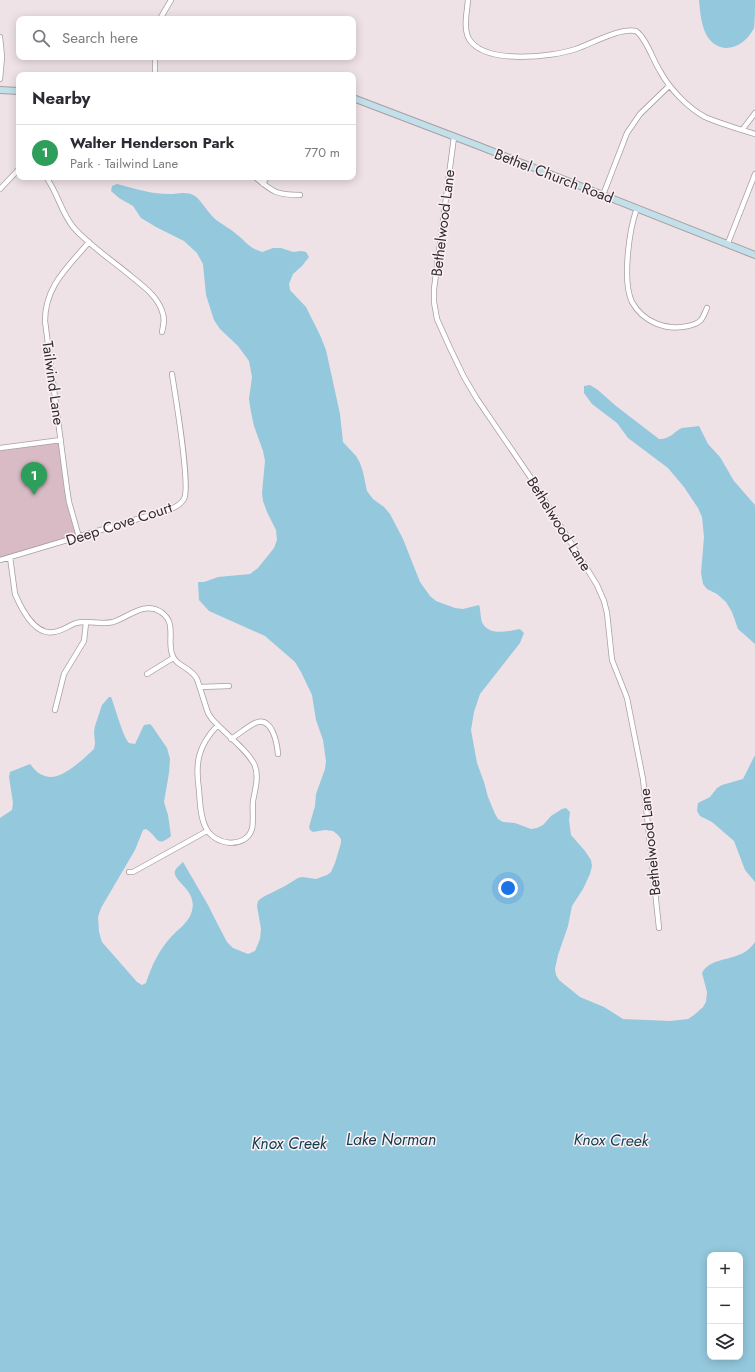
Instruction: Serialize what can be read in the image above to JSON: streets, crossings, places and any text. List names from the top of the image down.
{
  "streets": {
    "street": [
      "Bethel Church Road",
      "Bethelwood Lane",
      "Tailwind Lane",
      "Deep Cove Court"
    ]
  },
  "crossings": [
    ["Bethel Church Road", "Bethelwood Lane"],
    ["Tailwind Lane", "Deep Cove Court"]
  ],
  "water": ["Lake Norman", "Knox Creek"],
  "page": {
    "search": "Search here",
    "heading": "Nearby",
    "list": [
      {
        "mark": "1",
        "name": "Walter Henderson Park",
        "note": "Park · Tailwind Lane",
        "value": "770 m"
      }
    ],
    "pins": "1",
    "map_buttons": ["+", "−"]
  }
}
